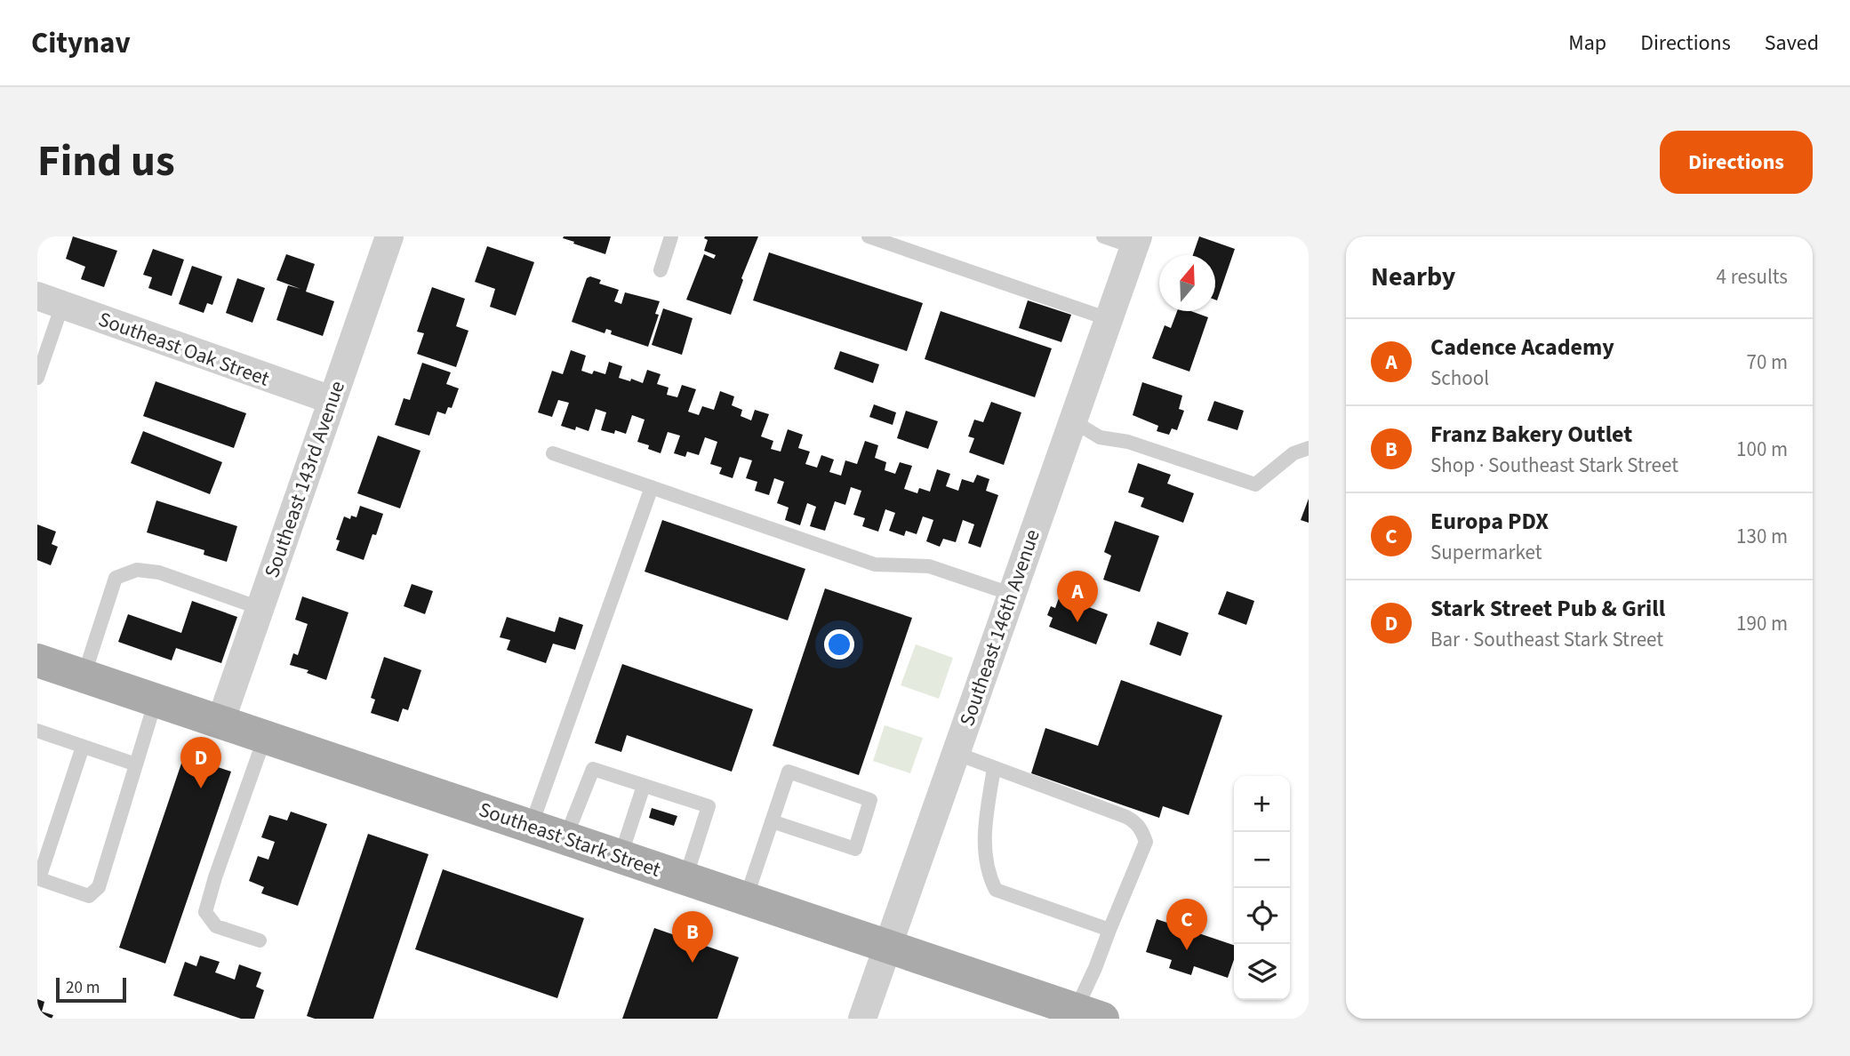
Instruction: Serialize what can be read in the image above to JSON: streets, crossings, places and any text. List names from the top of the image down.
{
  "streets": {
    "main road": ["Southeast Stark Street"],
    "street": ["Southeast Oak Street", "Southeast 143rd Avenue", "Southeast 146th Avenue"]
  },
  "crossings": [
    ["Southeast Oak Street", "Southeast 143rd Avenue"],
    ["Southeast 143rd Avenue", "Southeast Stark Street"],
    ["Southeast 146th Avenue", "Southeast Stark Street"]
  ],
  "scale_bar": "20 m",
  "north": "top",
  "page": {
    "header": "Citynav",
    "nav": ["Map", "Directions", "Saved"],
    "title": "Find us",
    "buttons": "Directions",
    "heading": ["Nearby", "4 results"],
    "list": [
      {
        "mark": "A",
        "name": "Cadence Academy",
        "note": "School",
        "value": "70 m"
      },
      {
        "mark": "B",
        "name": "Franz Bakery Outlet",
        "note": "Shop · Southeast Stark Street",
        "value": "100 m"
      },
      {
        "mark": "C",
        "name": "Europa PDX",
        "note": "Supermarket",
        "value": "130 m"
      },
      {
        "mark": "D",
        "name": "Stark Street Pub & Grill",
        "note": "Bar · Southeast Stark Street",
        "value": "190 m"
      }
    ],
    "pins": [
      "A",
      "D",
      "C",
      "B"
    ],
    "map_buttons": ["+", "−"],
    "scale": "20 m"
  }
}
